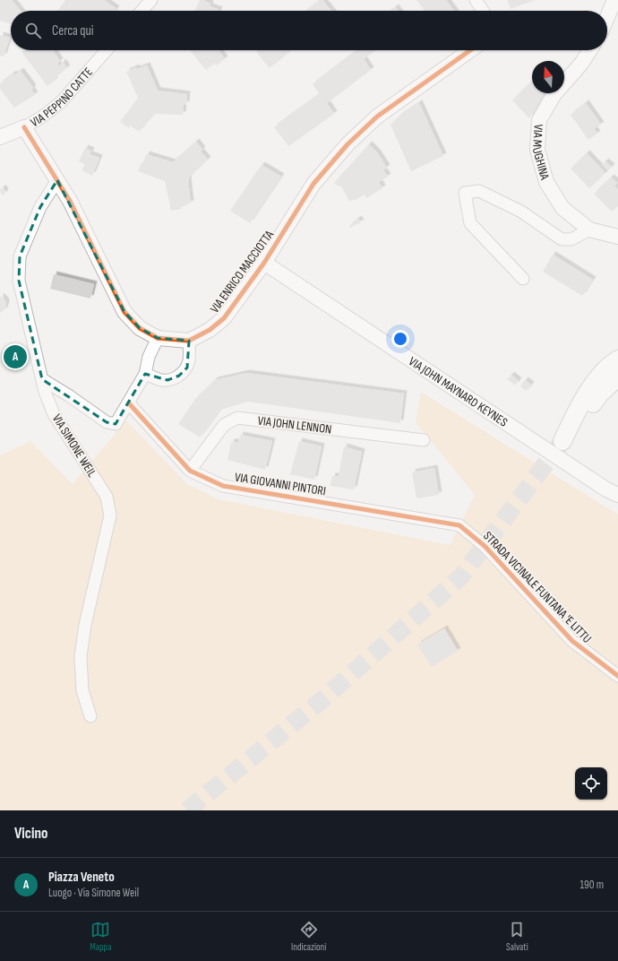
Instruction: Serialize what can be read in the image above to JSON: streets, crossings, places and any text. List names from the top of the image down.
{
  "streets": {
    "street": [
      "VIA PEPPINO CATTE",
      "VIA MUGHINA",
      "VIA ENRICO MACCIOTTA",
      "VIA JOHN MAYNARD KEYNES",
      "VIA JOHN LENNON",
      "VIA SIMONE WEIL",
      "VIA GIOVANNI PINTORI",
      "STRADA VICINALE FUNTANA 'E LITTU"
    ]
  },
  "crossings": [
    ["VIA ENRICO MACCIOTTA", "VIA JOHN MAYNARD KEYNES"],
    ["VIA JOHN LENNON", "VIA GIOVANNI PINTORI"],
    ["VIA GIOVANNI PINTORI", "STRADA VICINALE FUNTANA 'E LITTU"]
  ],
  "north": "top",
  "page": {
    "search": "Cerca qui",
    "pins": "A",
    "heading": "Vicino",
    "list": [
      {
        "mark": "A",
        "name": "Piazza Veneto",
        "note": "Luogo · Via Simone Weil",
        "value": "190 m"
      }
    ],
    "nav": ["Mappa", "Indicazioni", "Salvati"]
  }
}
